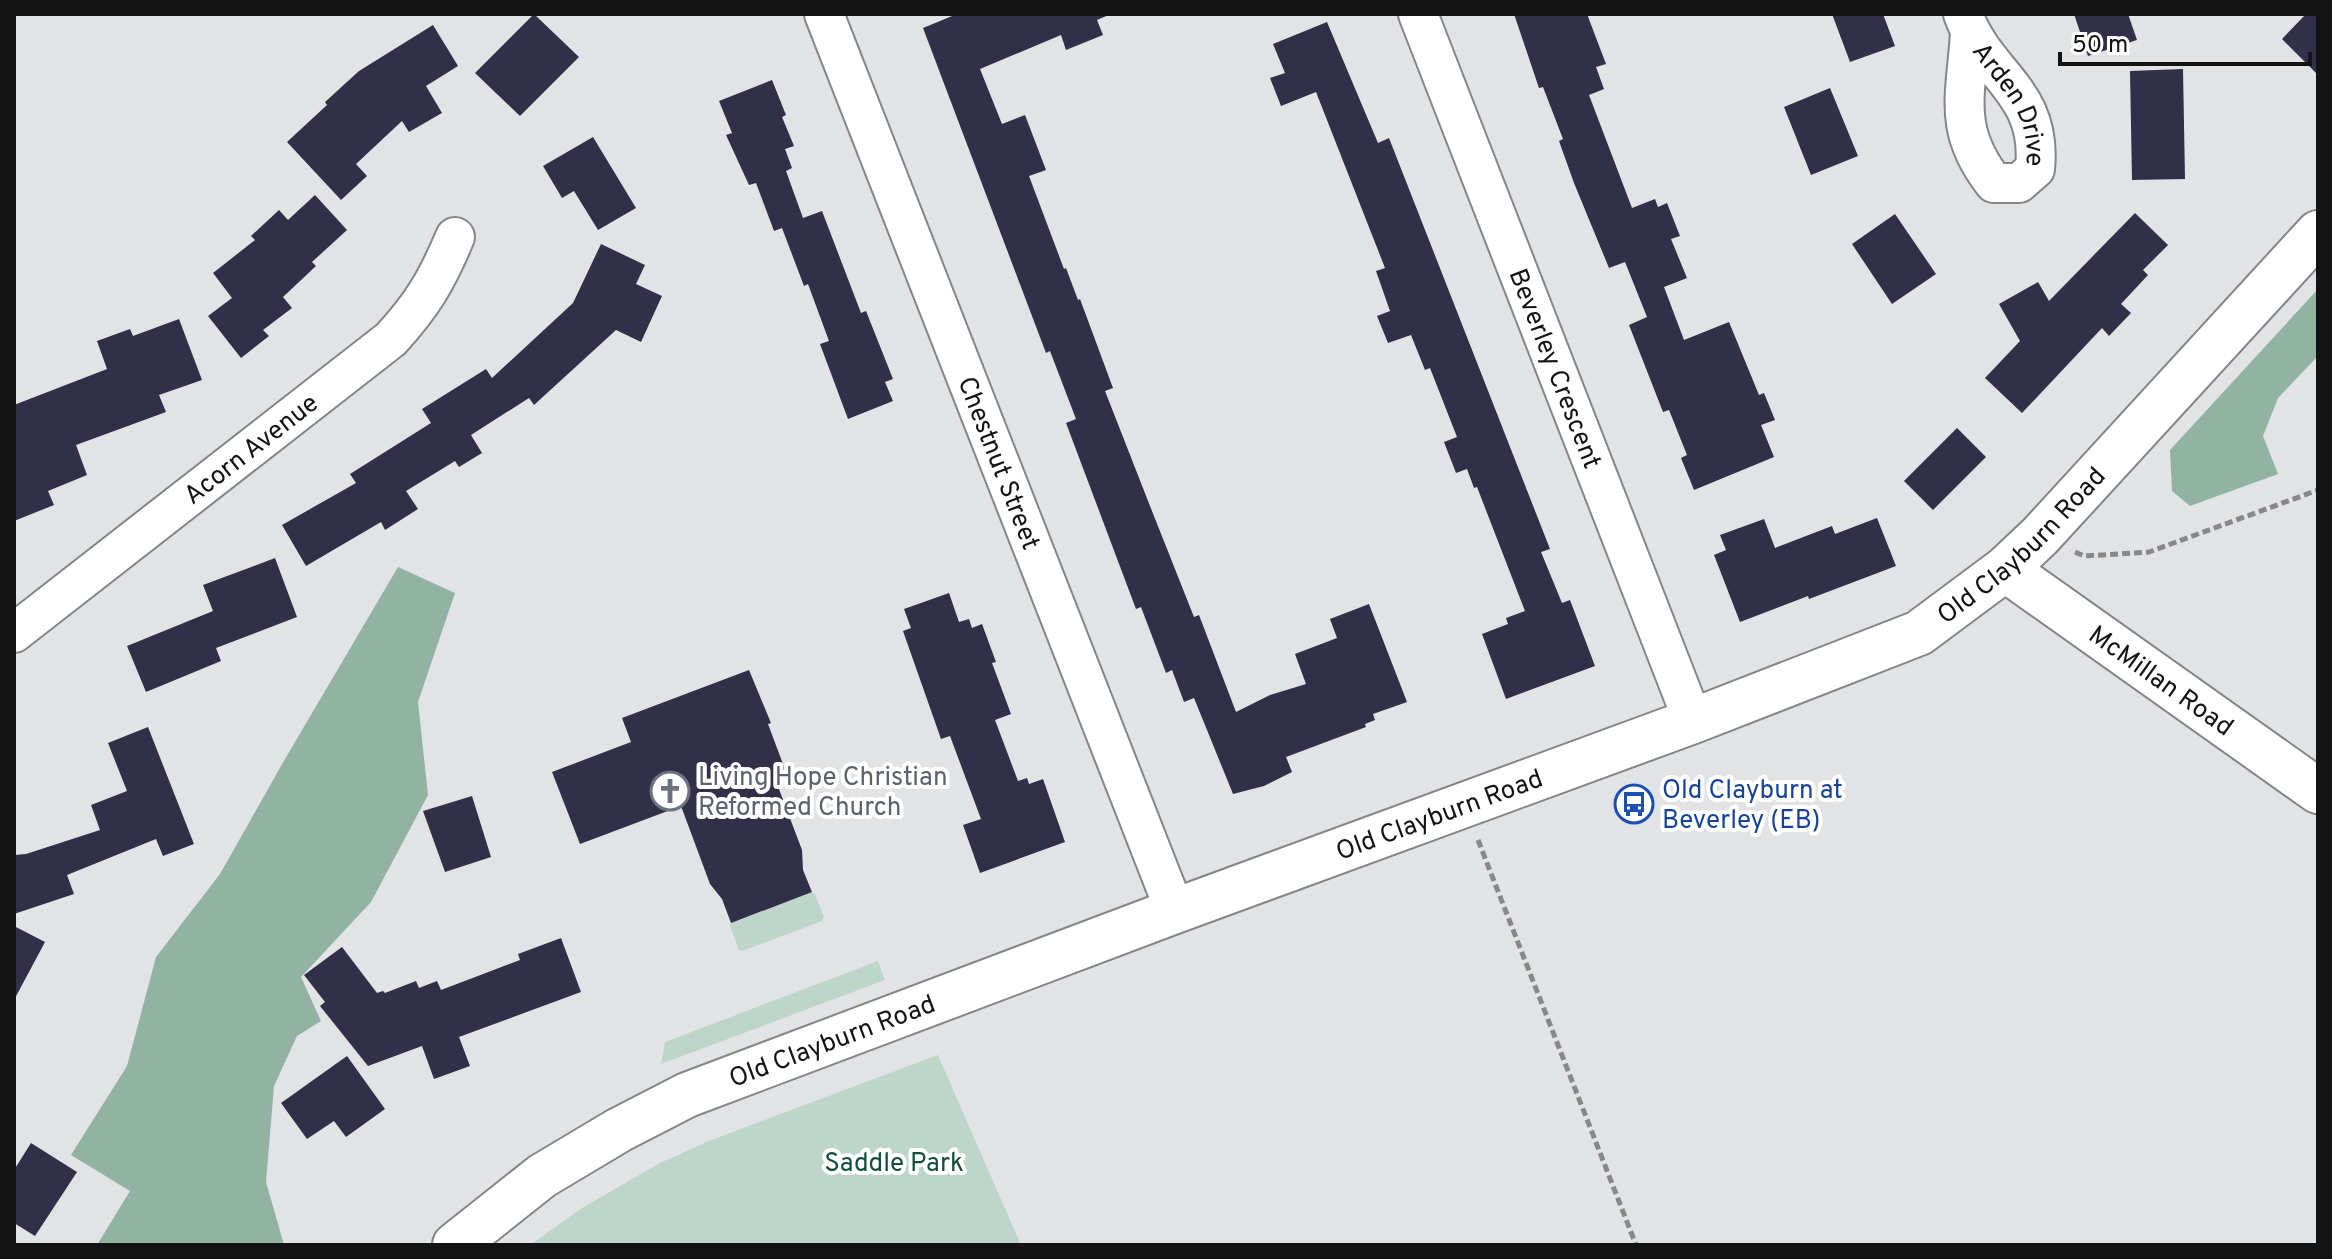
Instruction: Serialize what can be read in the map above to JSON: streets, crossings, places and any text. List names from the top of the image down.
{
  "streets": {
    "main road": ["Old Clayburn Road", "McMillan Road"],
    "street": ["Beverley Crescent", "Acorn Avenue", "Chestnut Street"]
  },
  "crossings": [
    ["Beverley Crescent", "Old Clayburn Road"],
    ["Chestnut Street", "Old Clayburn Road"],
    ["Old Clayburn Road", "McMillan Road"]
  ],
  "parks": ["Saddle Park"],
  "places": {
    "church": ["Living Hope Christian Reformed Church"],
    "bus stop": ["Old Clayburn at Beverley (EB)"]
  },
  "scale_bar": "50 m"
}
